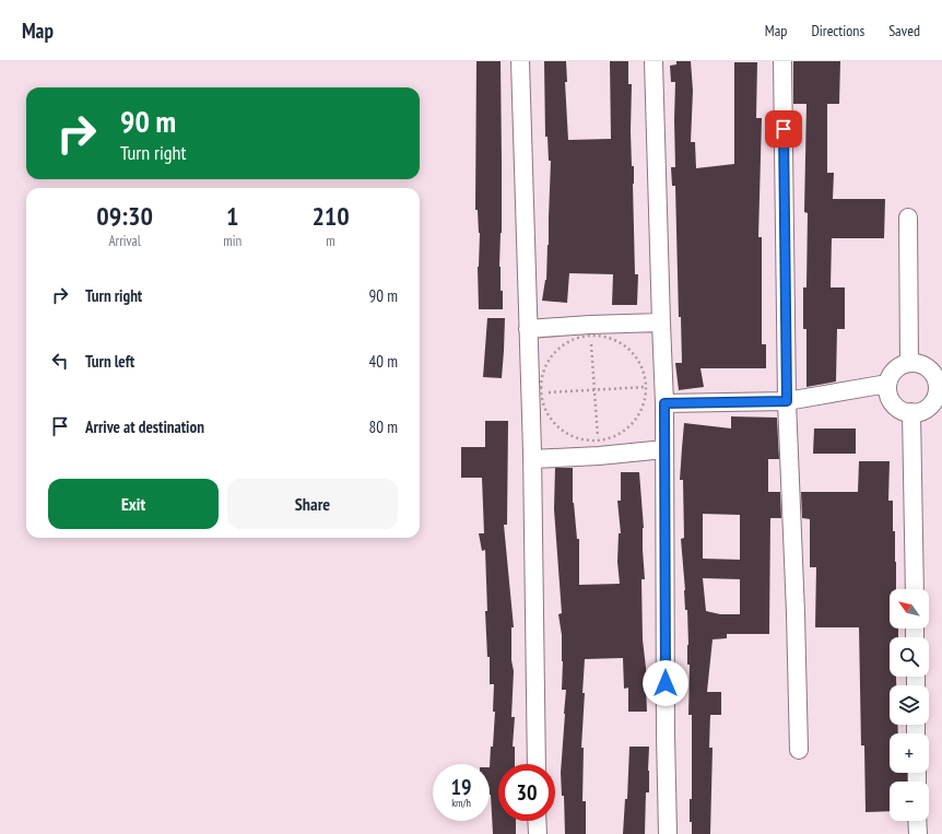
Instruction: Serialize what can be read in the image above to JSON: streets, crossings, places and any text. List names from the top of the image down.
{
  "north": "top left",
  "page": {
    "header": "Map",
    "nav": ["Map", "Directions", "Saved"],
    "turn": ["90 m", "Turn right"],
    "eta": [
      "09:30",
      "Arrival",
      "1",
      "min",
      "210",
      "m"
    ],
    "list": [
      {
        "name": "Turn right",
        "value": "90 m"
      },
      {
        "name": "Turn left",
        "value": "40 m"
      },
      {
        "name": "Arrive at destination",
        "value": "80 m"
      }
    ],
    "buttons": ["Exit", "Share"],
    "map_buttons": ["+", "−"],
    "speed": "19 km/h",
    "limit": "30"
  }
}
